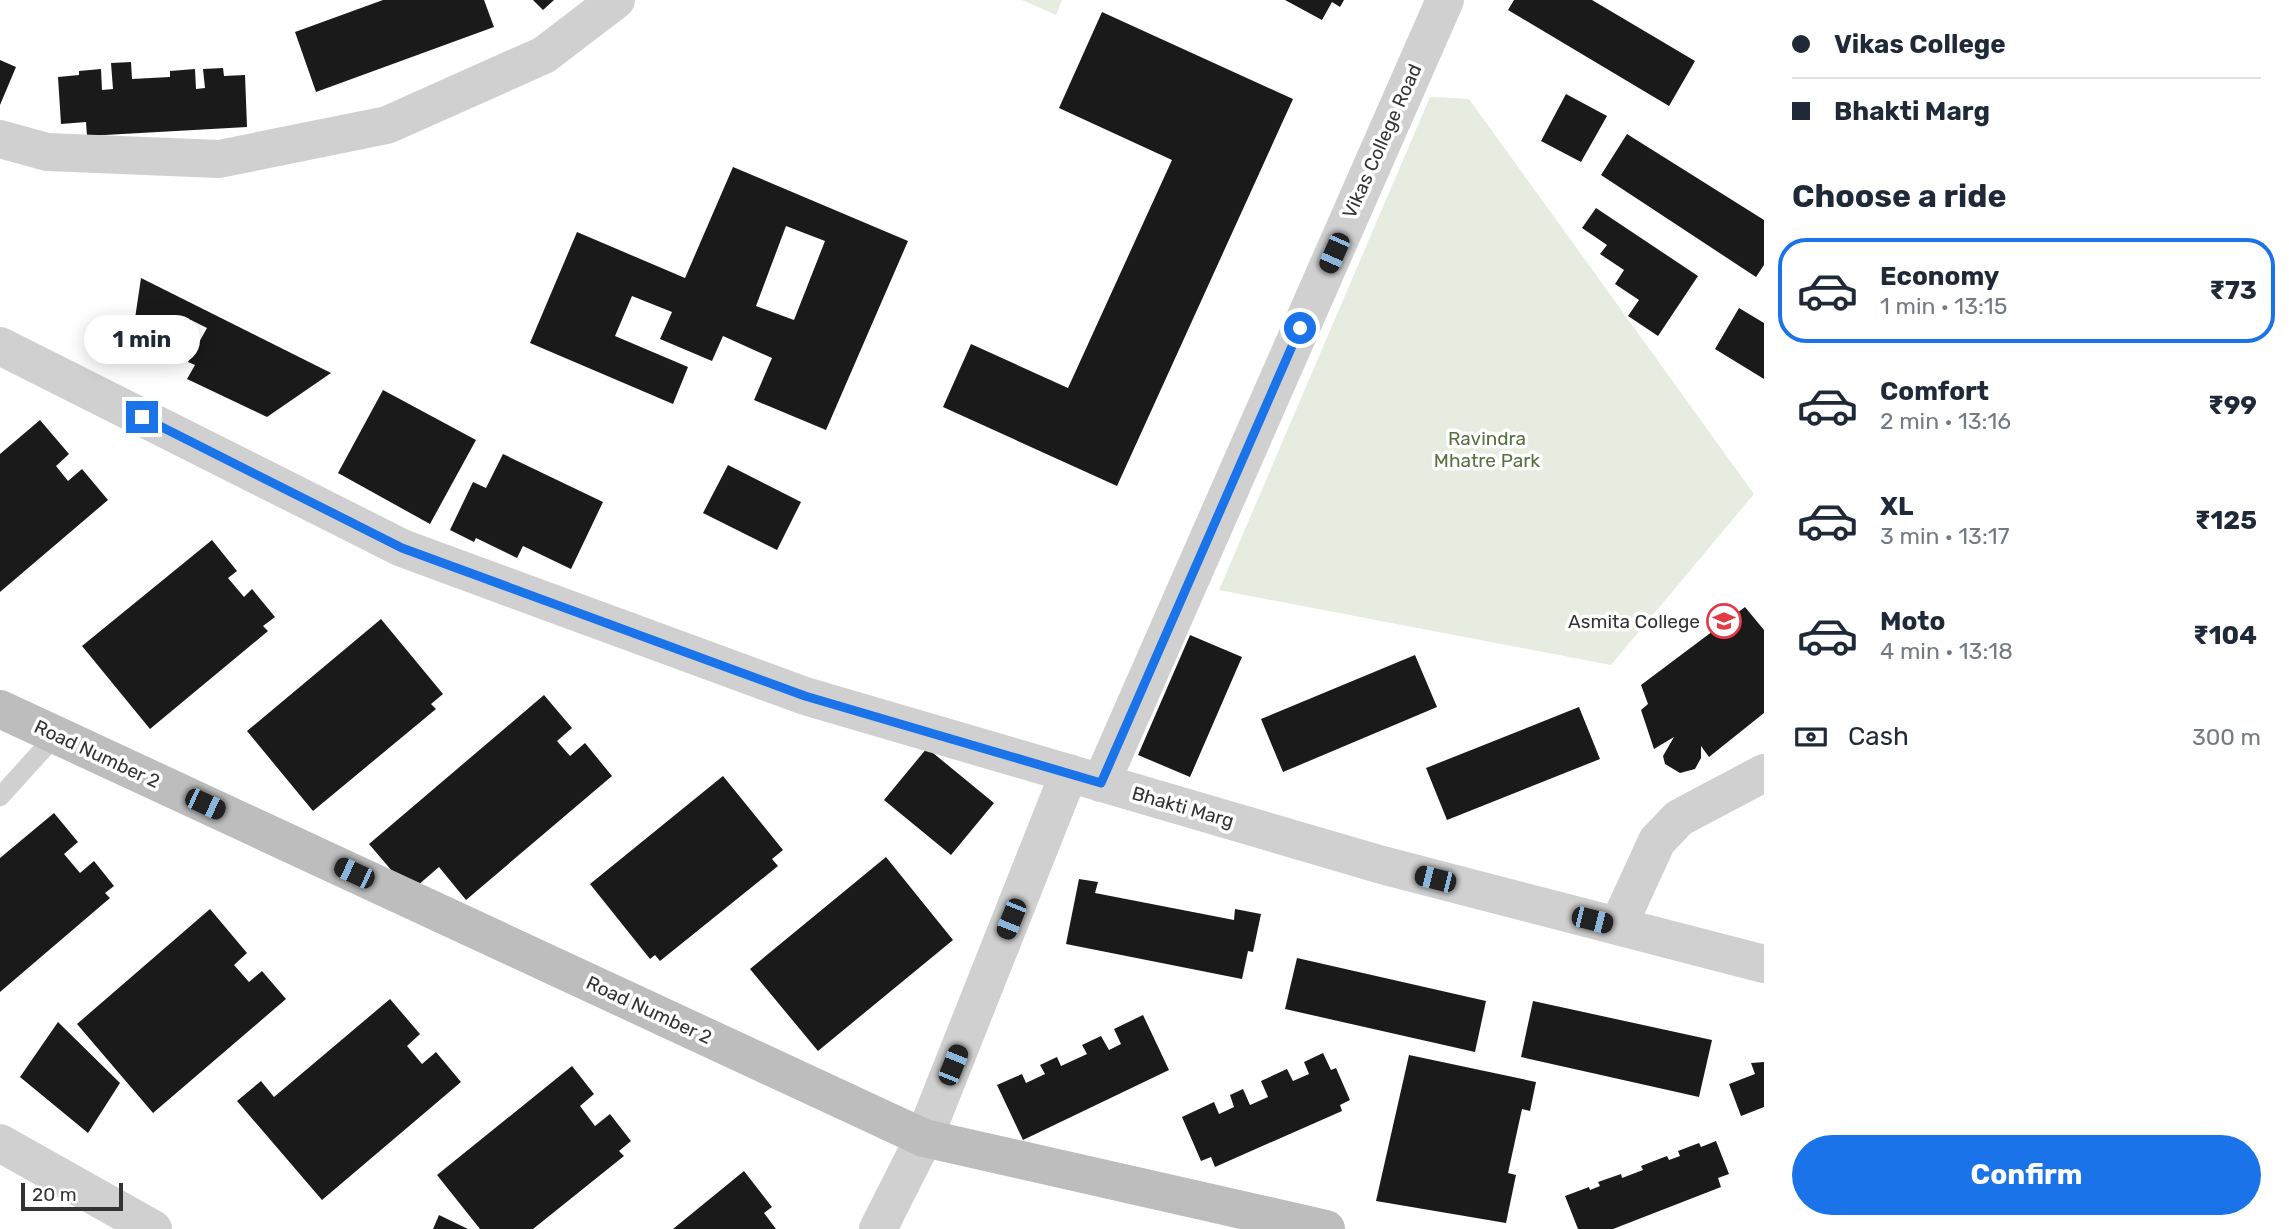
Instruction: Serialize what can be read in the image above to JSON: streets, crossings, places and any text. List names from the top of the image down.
{
  "streets": {
    "street": ["Vikas College Road", "Road Number 2", "Bhakti Marg"]
  },
  "crossings": [
    ["Vikas College Road", "Road Number 2"],
    ["Vikas College Road", "Bhakti Marg"]
  ],
  "parks": ["Ravindra Mhatre Park"],
  "places": {
    "school or university": ["Asmita College"]
  },
  "scale_bar": "20 m",
  "page": {
    "banner": ["Vikas College", "Bhakti Marg"],
    "heading": "Choose a ride",
    "list": [
      {
        "name": "Economy",
        "note": "1 min · 13:15",
        "value": "₹73"
      },
      {
        "name": "Comfort",
        "note": "2 min · 13:16",
        "value": "₹99"
      },
      {
        "name": "XL",
        "note": "3 min · 13:17",
        "value": "₹125"
      },
      {
        "name": "Moto",
        "note": "4 min · 13:18",
        "value": "₹104"
      }
    ],
    "bubble": "1 min",
    "pay": ["Cash", "300 m"],
    "buttons": "Confirm",
    "scale": "20 m"
  }
}
